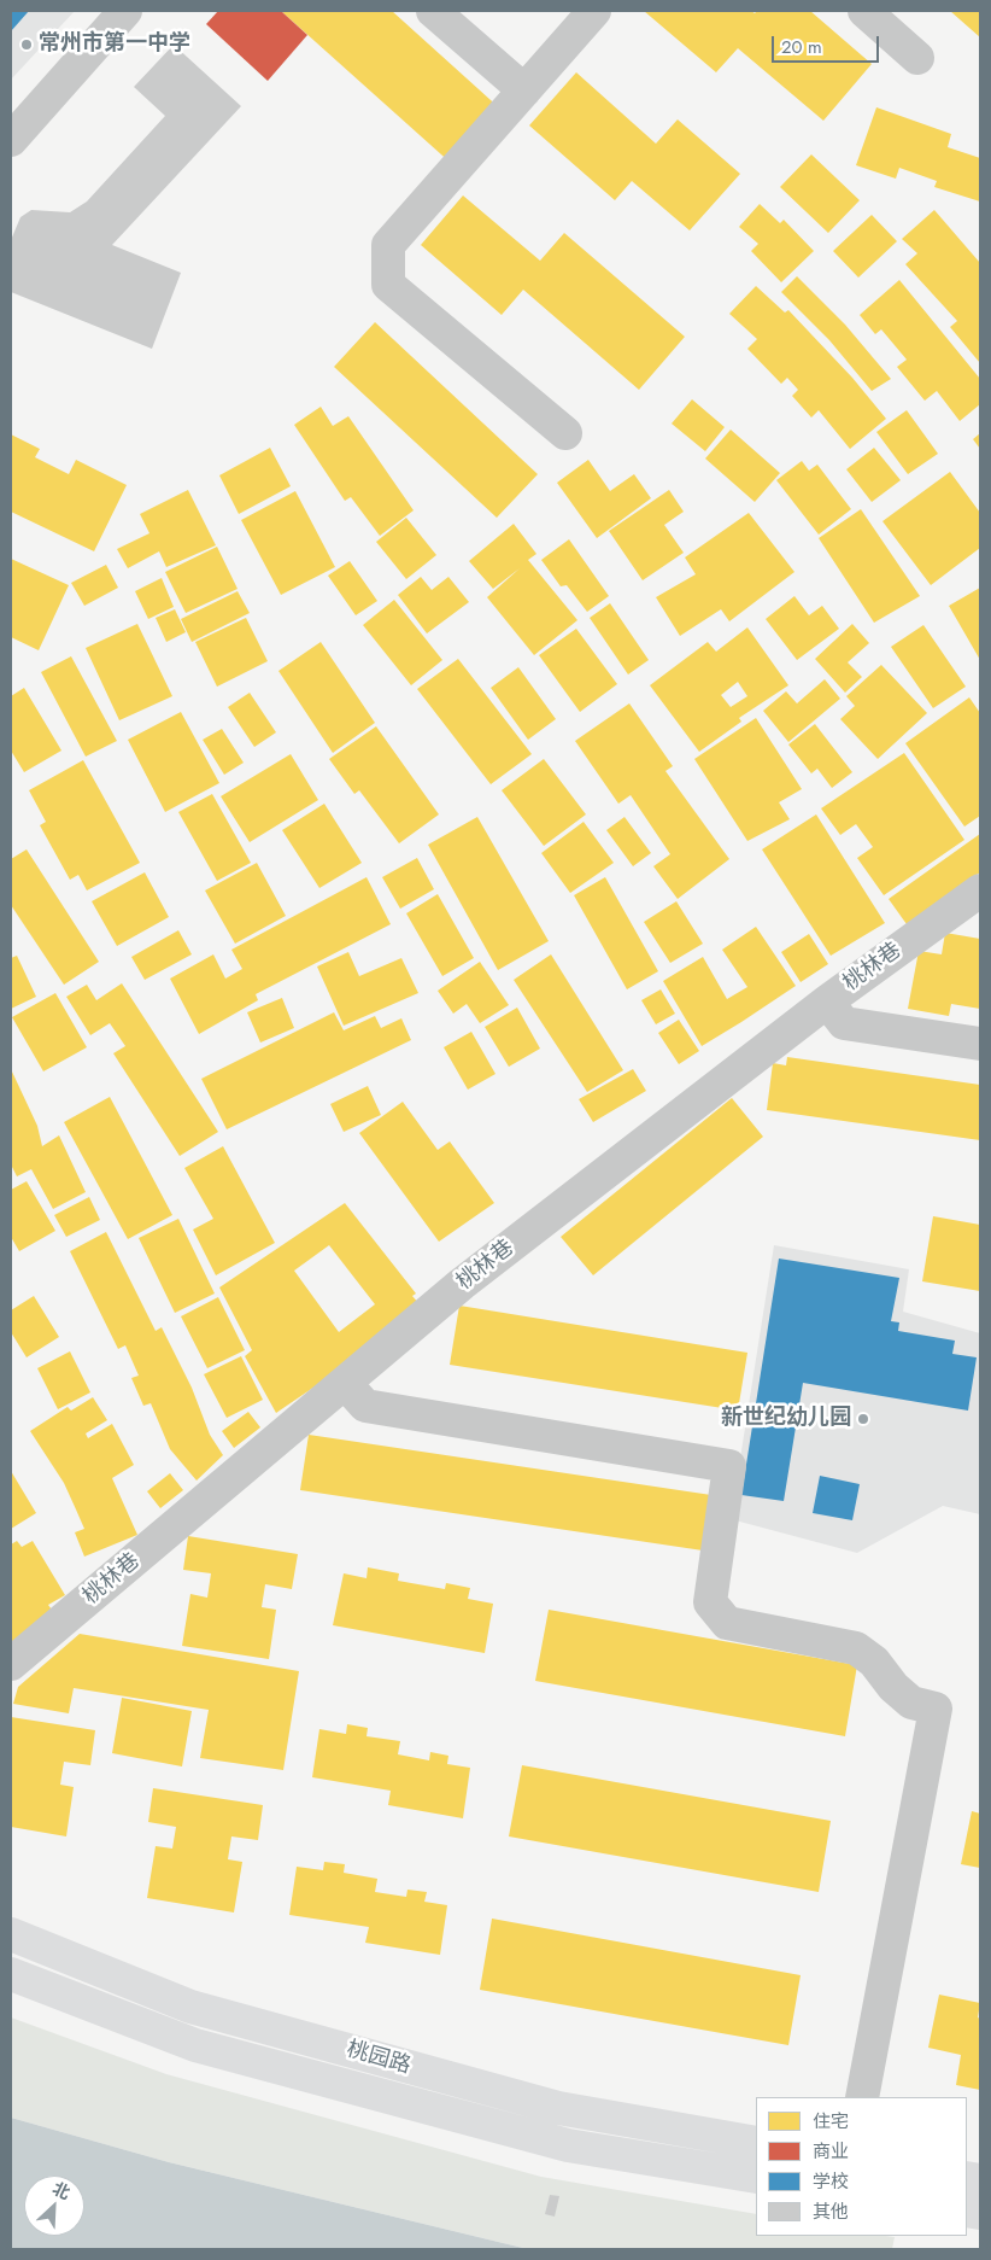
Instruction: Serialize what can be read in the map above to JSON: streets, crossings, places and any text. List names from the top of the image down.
{
  "streets": {
    "main road": ["桃园路"],
    "street": ["桃林巷"]
  },
  "places": ["常州市第一中学", "新世纪幼儿园"],
  "legend": [
    "住宅",
    "商业",
    "学校",
    "其他"
  ],
  "scale_bar": "20 m",
  "north": "top right"
}
